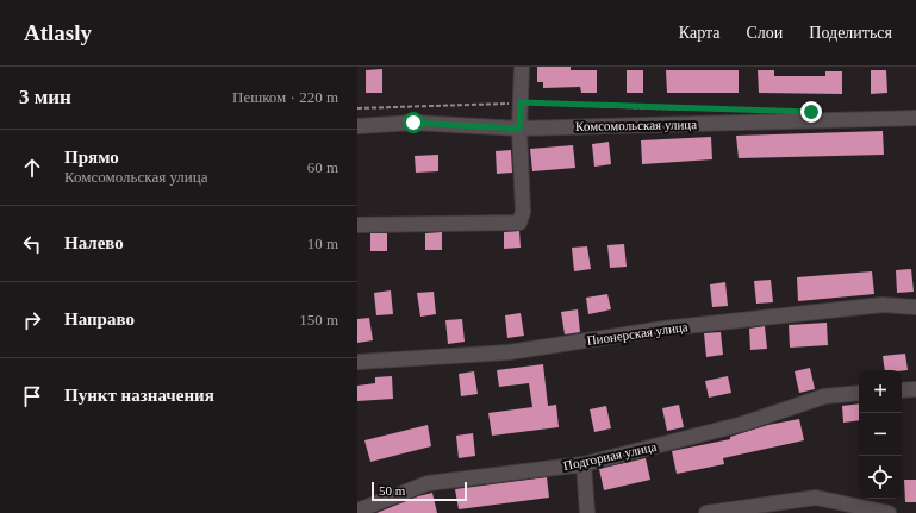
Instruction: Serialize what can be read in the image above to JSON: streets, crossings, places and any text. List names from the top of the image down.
{
  "streets": {
    "street": ["Комсомольская улица", "Пионерская улица", "Подгорная улица"]
  },
  "scale_bar": "50 m",
  "page": {
    "header": "Atlasly",
    "nav": ["Карта", "Слои", "Поделиться"],
    "heading": ["3 мин", "Пешком · 220 m"],
    "list": [
      ["Прямо", "Комсомольская улица", "60 m"],
      ["Налево", "10 m"],
      ["Направо", "150 m"],
      "Пункт назначения"
    ],
    "map_buttons": ["+", "−"],
    "scale": "50 m"
  }
}
